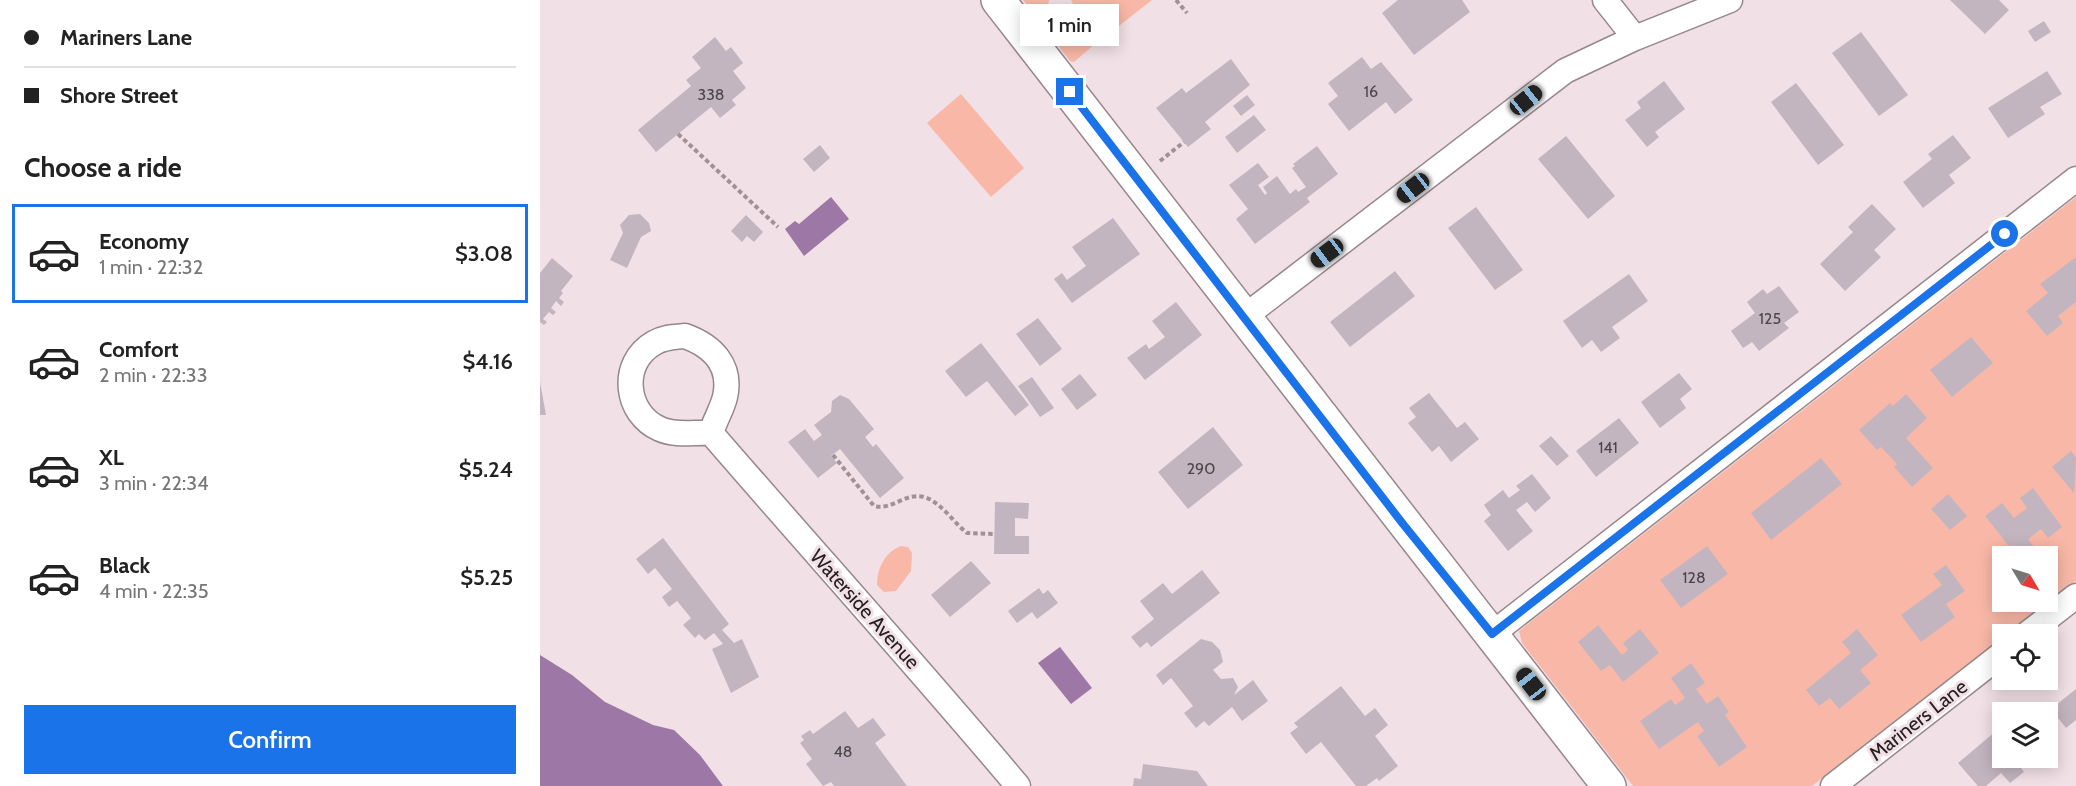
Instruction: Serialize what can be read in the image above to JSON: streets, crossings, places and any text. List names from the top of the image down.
{
  "streets": {
    "street": ["Waterside Avenue", "Mariners Lane"]
  },
  "house_numbers": [
    "16",
    "338",
    "125",
    "141",
    "290",
    "128",
    "48"
  ],
  "north": "bottom right",
  "page": {
    "banner": ["Mariners Lane", "Shore Street"],
    "bubble": "1 min",
    "heading": "Choose a ride",
    "list": [
      {
        "name": "Economy",
        "note": "1 min · 22:32",
        "value": "$3.08"
      },
      {
        "name": "Comfort",
        "note": "2 min · 22:33",
        "value": "$4.16"
      },
      {
        "name": "XL",
        "note": "3 min · 22:34",
        "value": "$5.24"
      },
      {
        "name": "Black",
        "note": "4 min · 22:35",
        "value": "$5.25"
      }
    ],
    "buttons": "Confirm"
  }
}
